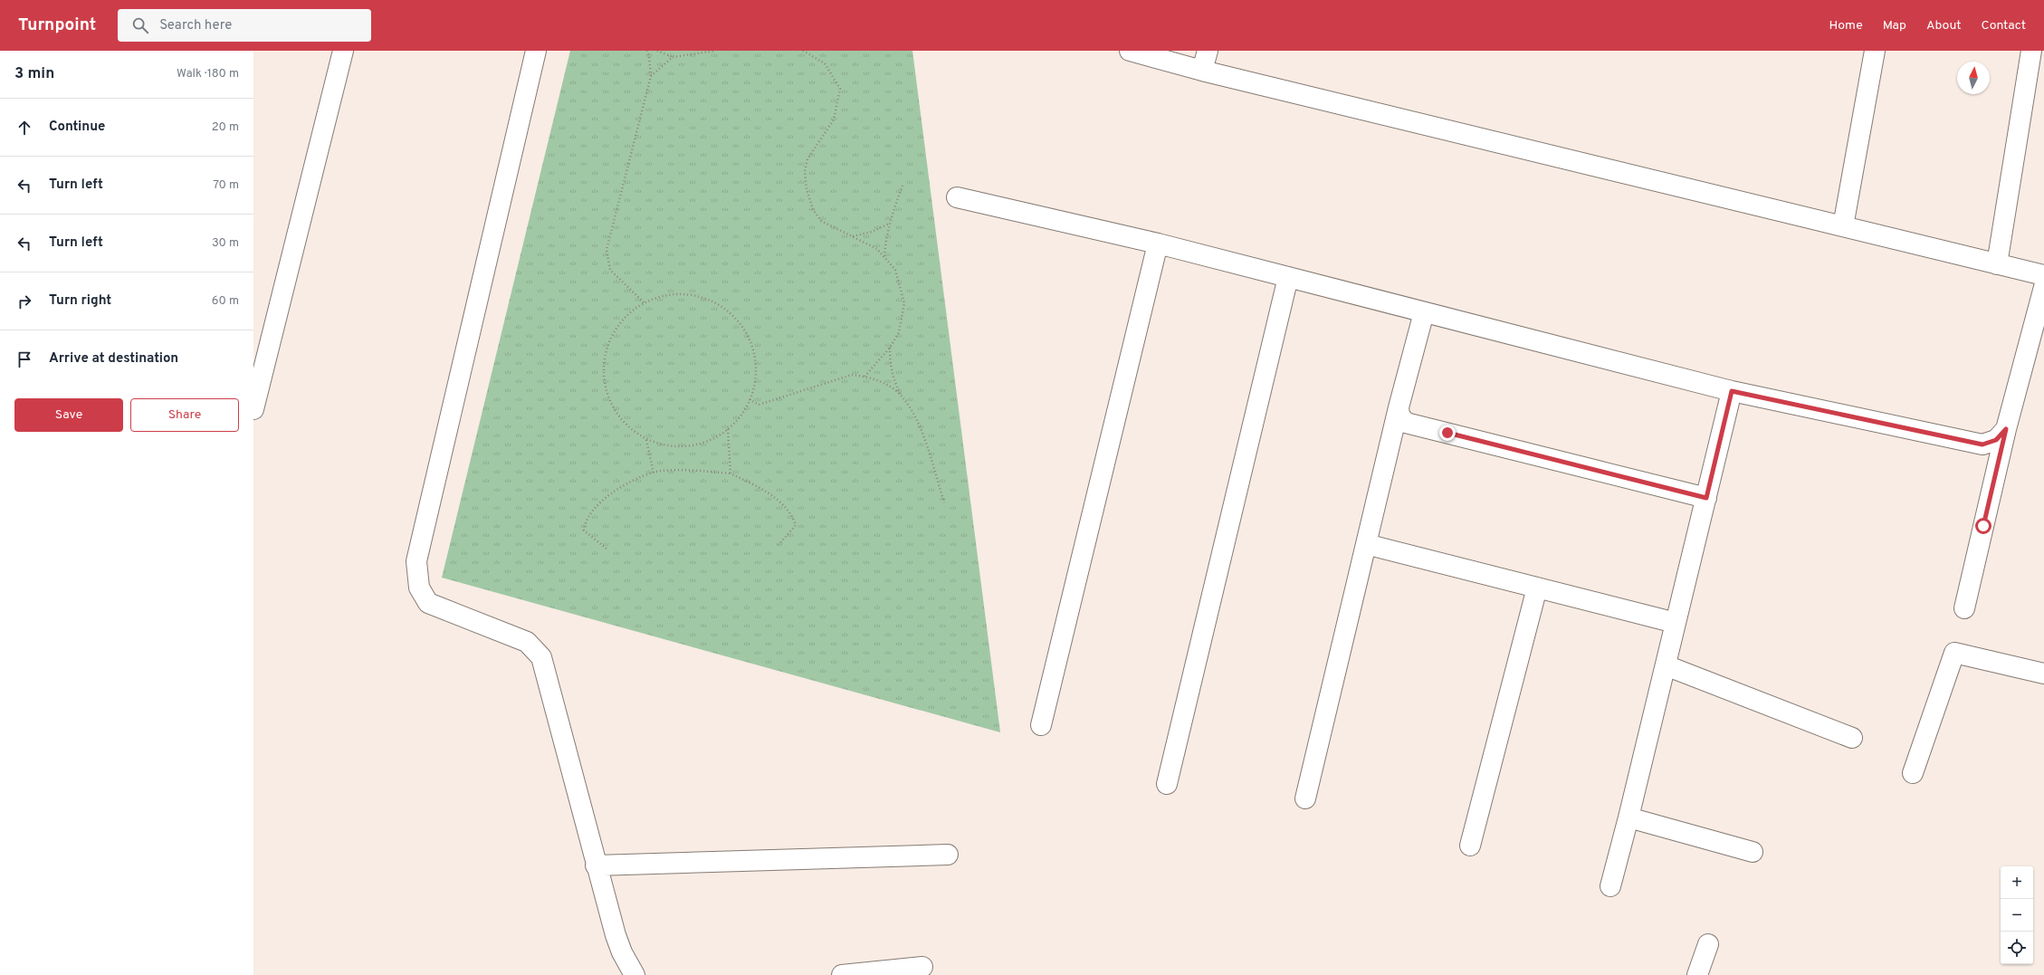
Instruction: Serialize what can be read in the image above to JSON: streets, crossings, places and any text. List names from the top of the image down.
{
  "north": "top",
  "page": {
    "header": "Turnpoint",
    "search": "Search here",
    "nav": [
      "Home",
      "Map",
      "About",
      "Contact"
    ],
    "heading": ["3 min", "Walk · 180 m"],
    "list": [
      ["Continue", "20 m"],
      ["Turn left", "70 m"],
      ["Turn left", "30 m"],
      ["Turn right", "60 m"],
      "Arrive at destination"
    ],
    "buttons": ["Save", "Share"],
    "map_buttons": ["+", "−"]
  }
}
